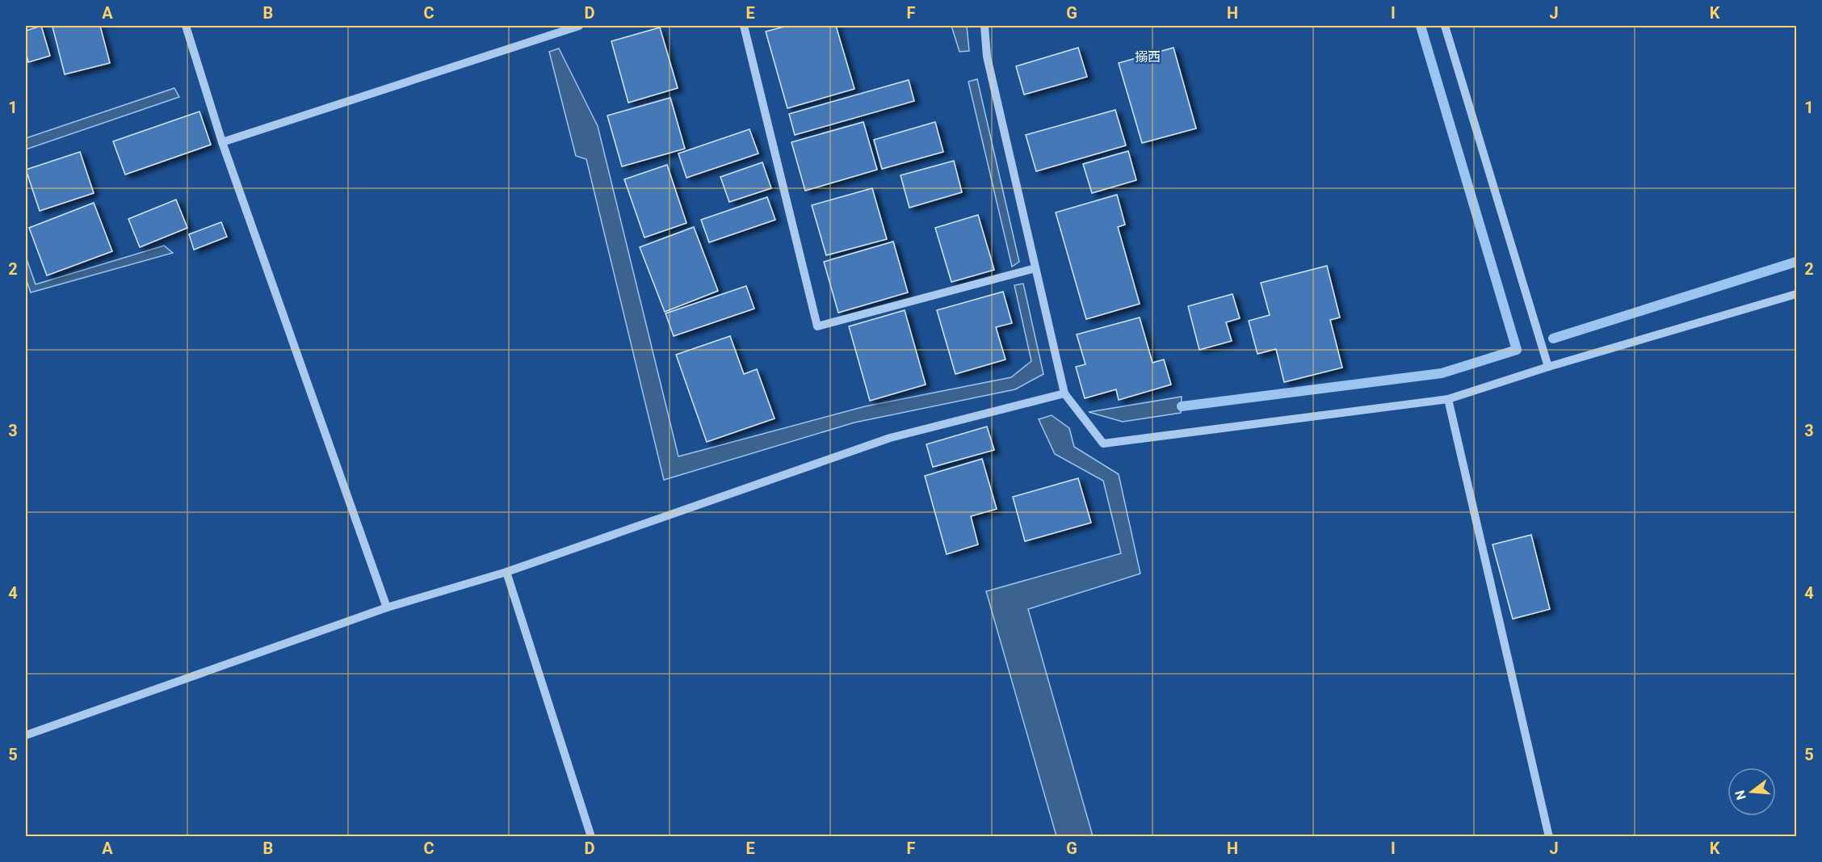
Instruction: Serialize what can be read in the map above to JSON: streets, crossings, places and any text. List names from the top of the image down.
{
  "districts": ["搦西"],
  "north": "left",
  "grid": {
    "columns": [
      "A",
      "B",
      "C",
      "D",
      "E",
      "F",
      "G",
      "H",
      "I",
      "J",
      "K"
    ],
    "rows": [
      "1",
      "2",
      "3",
      "4",
      "5"
    ]
  }
}
